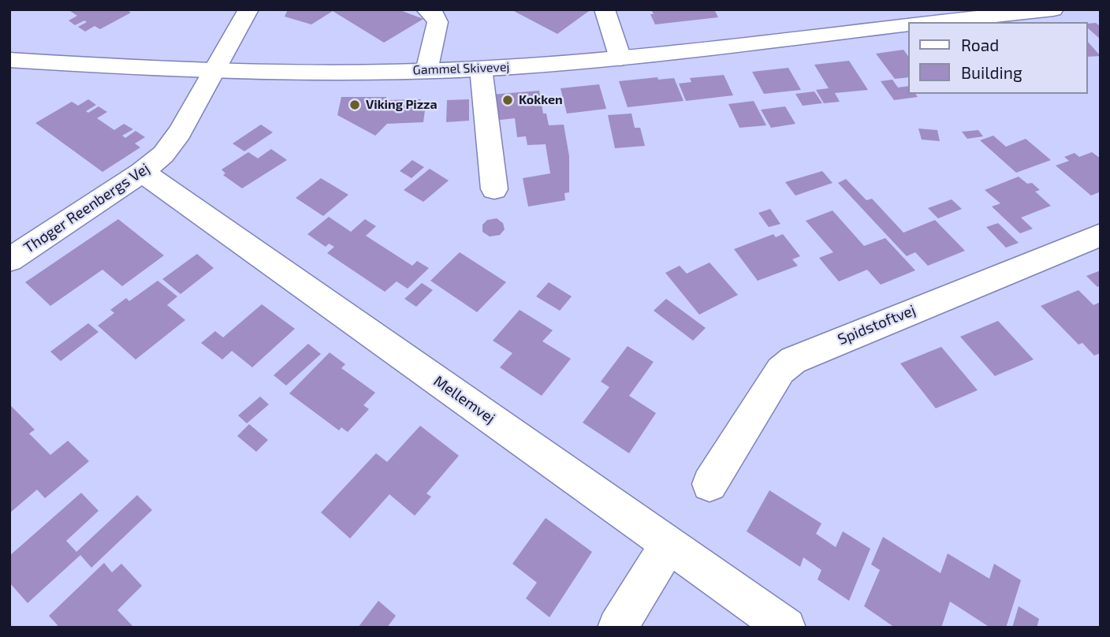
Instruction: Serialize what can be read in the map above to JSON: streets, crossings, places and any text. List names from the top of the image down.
{
  "streets": {
    "street": [
      "Gammel Skivevej",
      "Thøger Reenbergs Vej",
      "Spidstoftvej",
      "Mellemvej"
    ]
  },
  "crossings": [
    ["Gammel Skivevej", "Thøger Reenbergs Vej"],
    ["Thøger Reenbergs Vej", "Mellemvej"]
  ],
  "places": ["Kokken", "Viking Pizza"],
  "legend": ["Road", "Building"]
}
